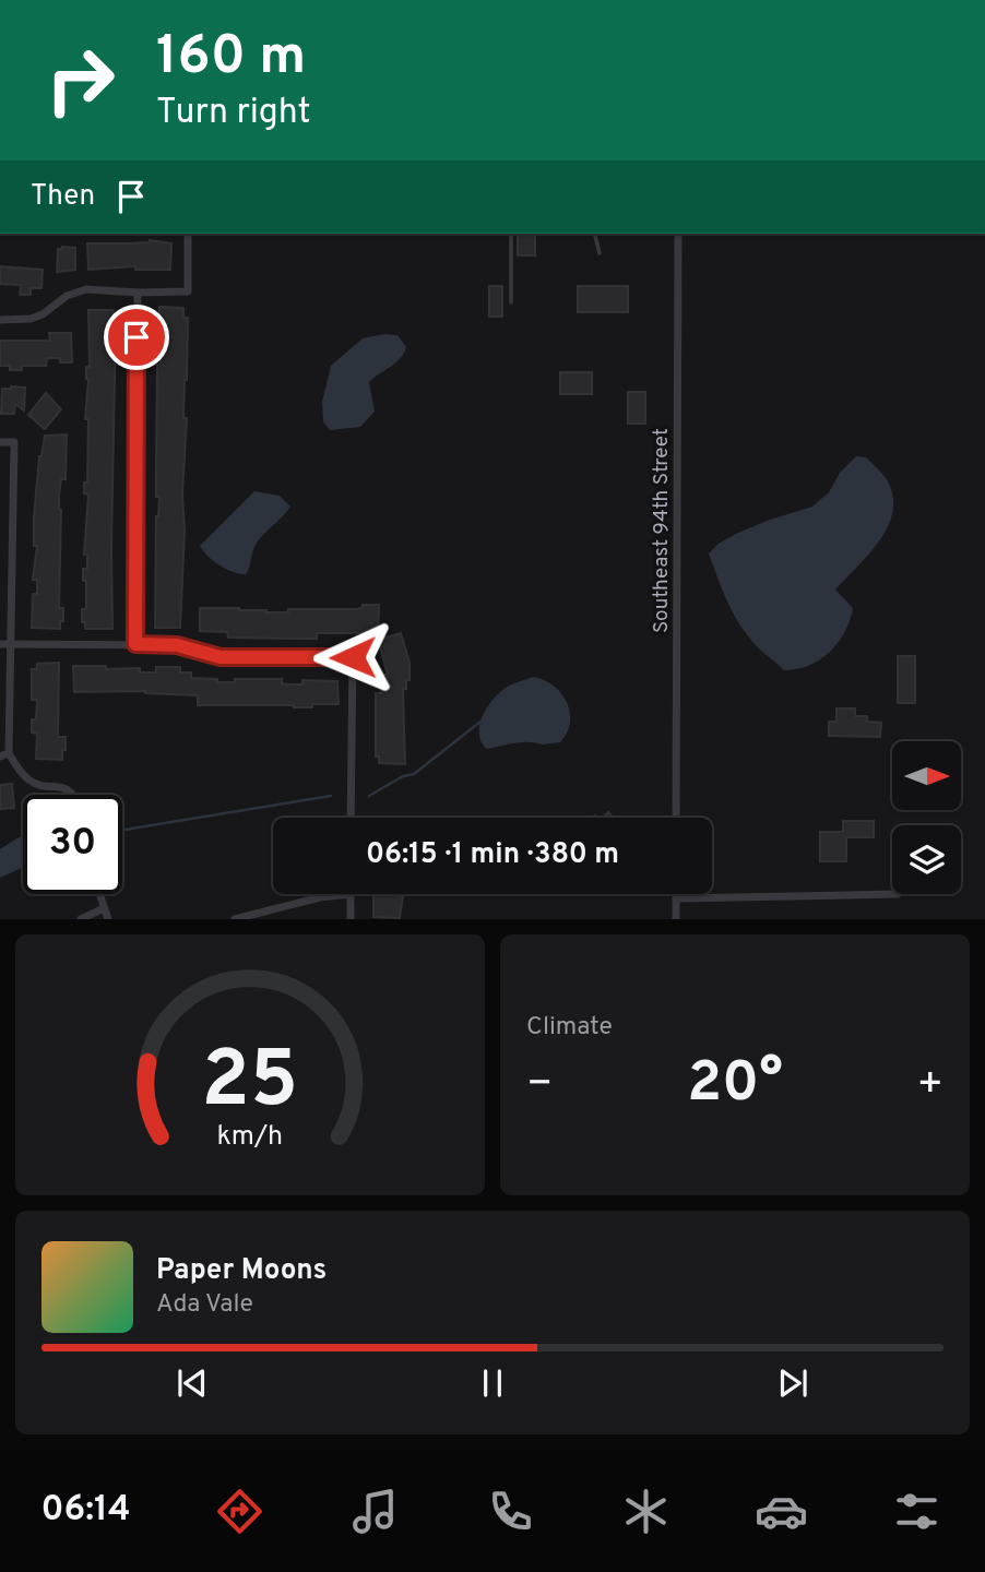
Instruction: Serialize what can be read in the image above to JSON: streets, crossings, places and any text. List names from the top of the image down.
{
  "streets": {
    "street": ["Southeast 94th Street"]
  },
  "north": "right",
  "page": {
    "turn": ["160 m", "Turn right"],
    "then": "Then",
    "limit": "30",
    "trip": "06:15 · 1 min · 380 m",
    "tile": "Climate",
    "heat": ["−", "20°", "+"],
    "song": ["Paper Moons", "Ada Vale"],
    "tabs": "06:14",
    "gauge": ["25", "km/h"]
  }
}
